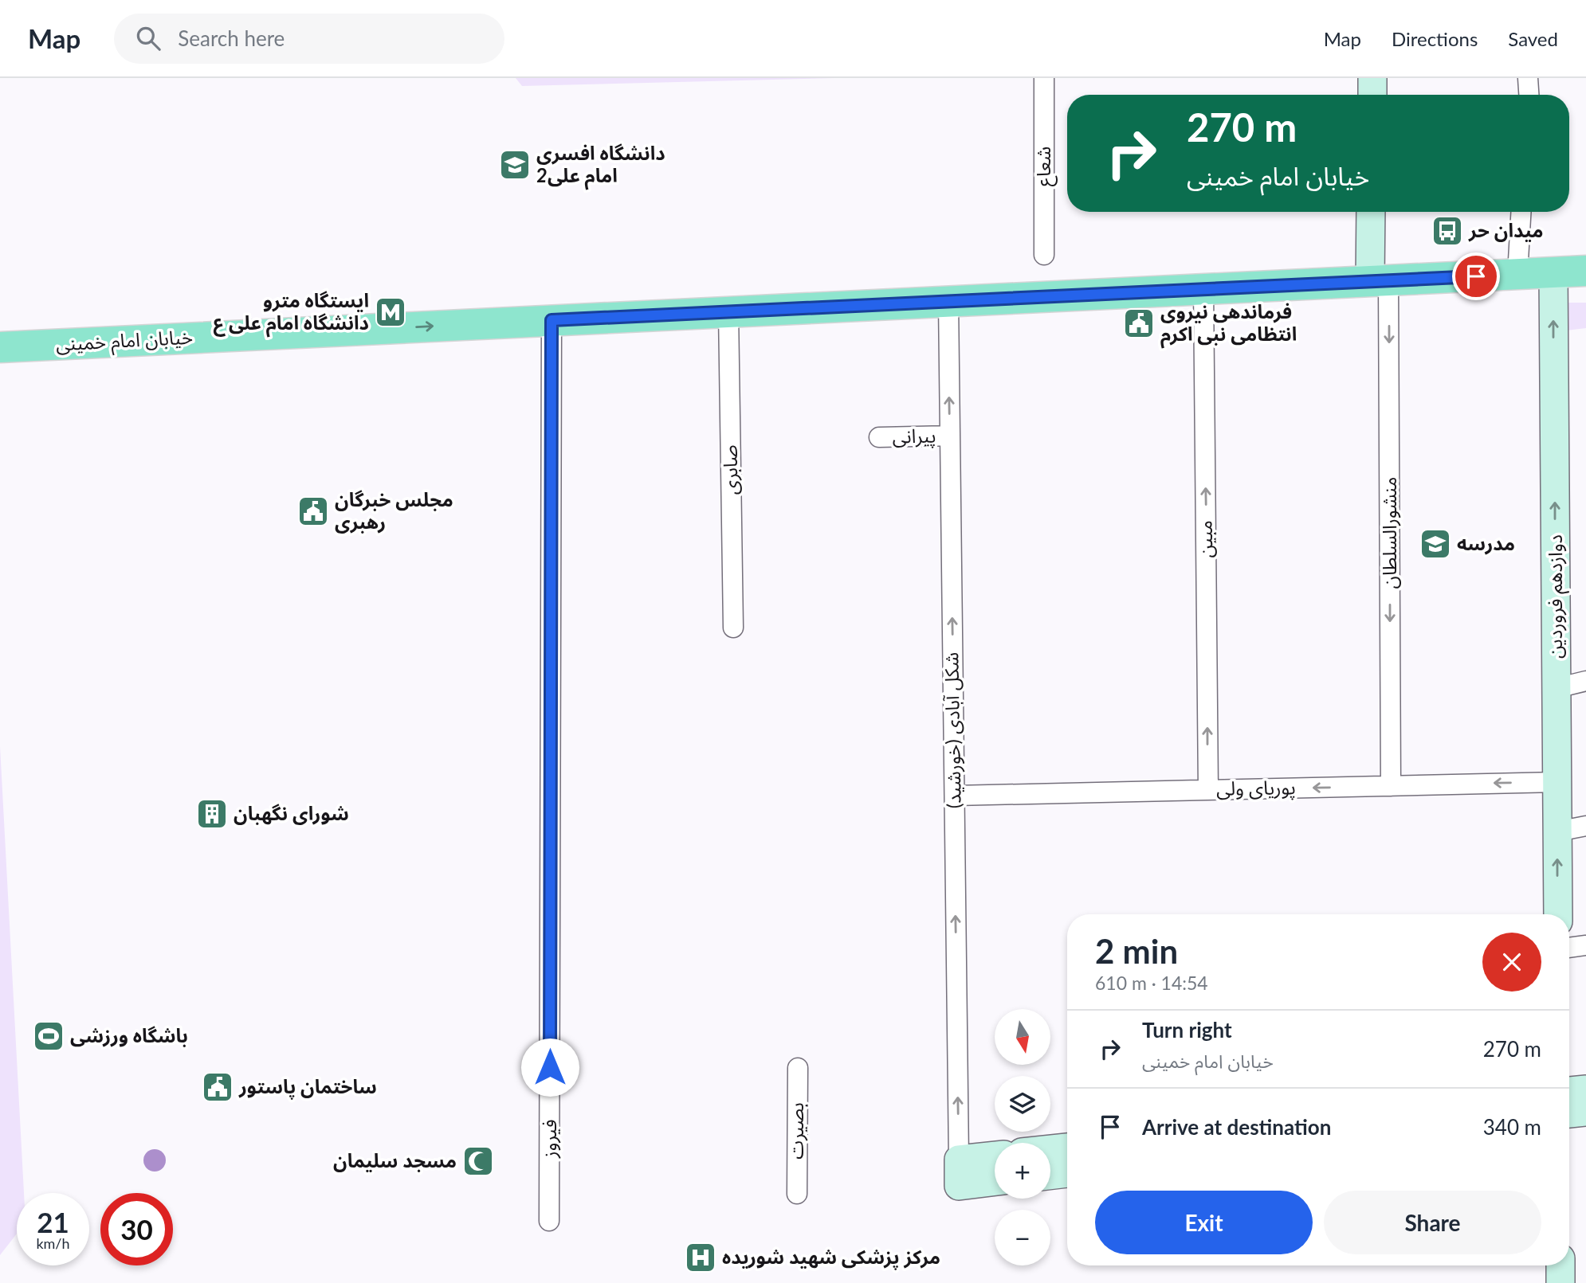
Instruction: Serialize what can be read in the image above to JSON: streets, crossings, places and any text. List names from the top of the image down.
{
  "streets": {
    "main road": ["خیابان امام خمینی", "دوازدهم فروردین"],
    "street": [
      "شعاع",
      "پیرانی",
      "صابری",
      "منشورالسلطان",
      "مبین",
      "شکل آبادی (خورشید)",
      "پوریای ولی",
      "بصیرت",
      "فیروز"
    ]
  },
  "crossings": [
    ["خیابان امام خمینی", "صابری"],
    ["خیابان امام خمینی", "منشورالسلطان"],
    ["خیابان امام خمینی", "مبین"],
    ["خیابان امام خمینی", "دوازدهم فروردین"],
    ["خیابان امام خمینی", "شکل آبادی (خورشید)"],
    ["خیابان امام خمینی", "فیروز"],
    ["پیرانی", "شکل آبادی (خورشید)"],
    ["منشورالسلطان", "پوریای ولی"],
    ["مبین", "پوریای ولی"],
    ["دوازدهم فروردین", "پوریای ولی"],
    ["شکل آبادی (خورشید)", "پوریای ولی"]
  ],
  "one_way": [
    "منشورالسلطان",
    "مبین",
    "دوازدهم فروردین",
    "شکل آبادی (خورشید)",
    "پوریای ولی"
  ],
  "places": {
    "school or university": ["دانشگاه افسری امام علی2", "مدرسه"],
    "bus stop": ["میدان حر"],
    "metro station": ["ایستگاه مترو دانشگاه امام علی ع"],
    "public building": ["فرماندهی نیروی انتظامی نبی اکرم", "مجلس خبرگان رهبری", "ساختمان پاستور"],
    "building": ["شورای نگهبان"],
    "sports": ["باشگاه ورزشی"],
    "mosque": ["مسجد سلیمان"],
    "hospital": ["مرکز پزشکی شهید شوریده"]
  },
  "north": "bottom",
  "page": {
    "header": "Map",
    "search": "Search here",
    "nav": ["Map", "Directions", "Saved"],
    "turn": ["270 m", "خیابان امام خمینی"],
    "heading": ["2 min", "610 m · 14:54"],
    "map_buttons": ["+", "−"],
    "list": [
      {
        "name": "Turn right",
        "note": "خیابان امام خمینی",
        "value": "270 m"
      },
      {
        "name": "Arrive at destination",
        "value": "340 m"
      }
    ],
    "buttons": ["Exit", "Share"],
    "speed": "21 km/h",
    "limit": "30"
  }
}
